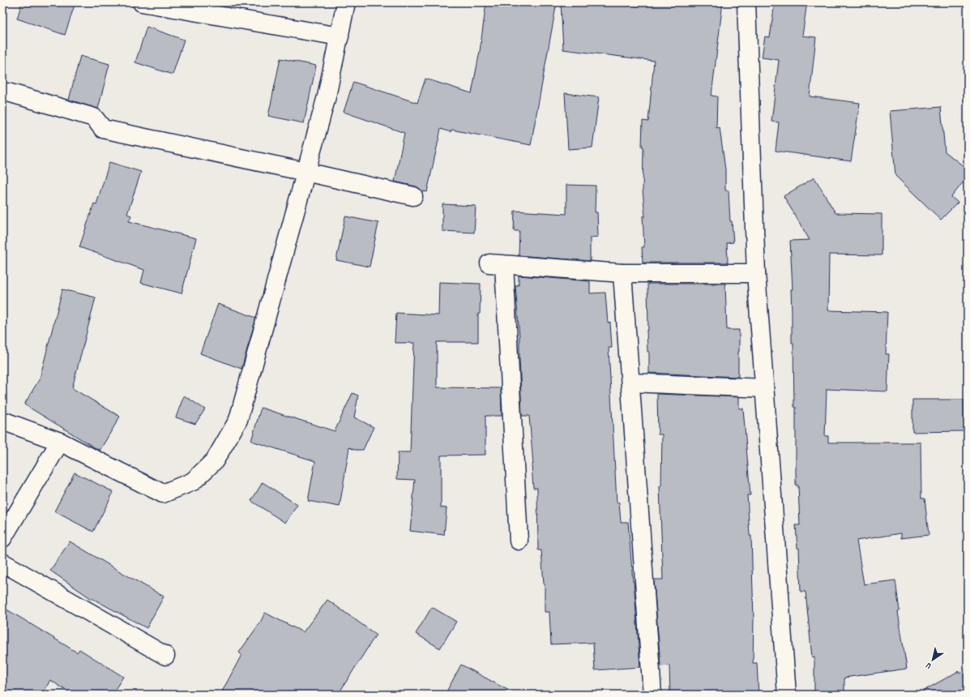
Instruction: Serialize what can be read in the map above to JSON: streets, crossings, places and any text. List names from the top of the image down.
{
  "north": "bottom left"
}
